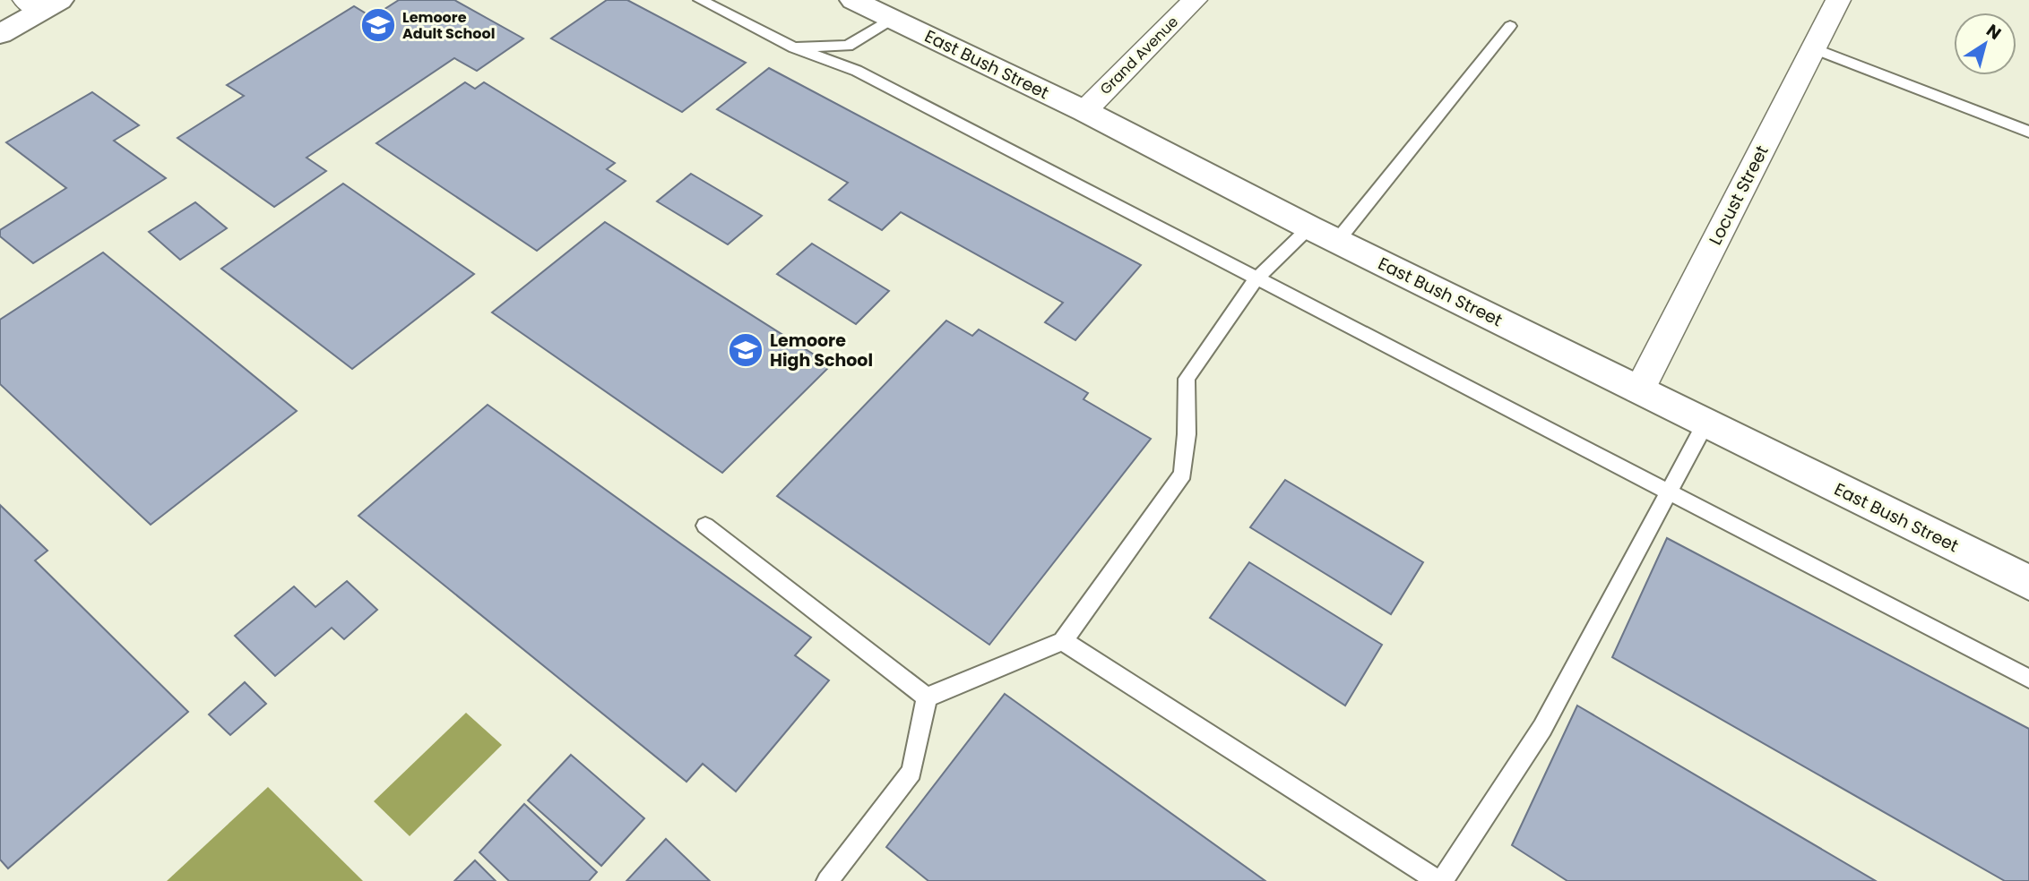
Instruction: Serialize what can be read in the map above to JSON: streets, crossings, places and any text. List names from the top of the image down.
{
  "streets": {
    "main road": ["East Bush Street"],
    "street": ["Grand Avenue", "Locust Street"]
  },
  "crossings": [
    ["Grand Avenue", "East Bush Street"],
    ["East Bush Street", "Locust Street"]
  ],
  "places": {
    "school or university": ["Lemoore Adult School", "Lemoore High School"]
  },
  "north": "top right"
}
